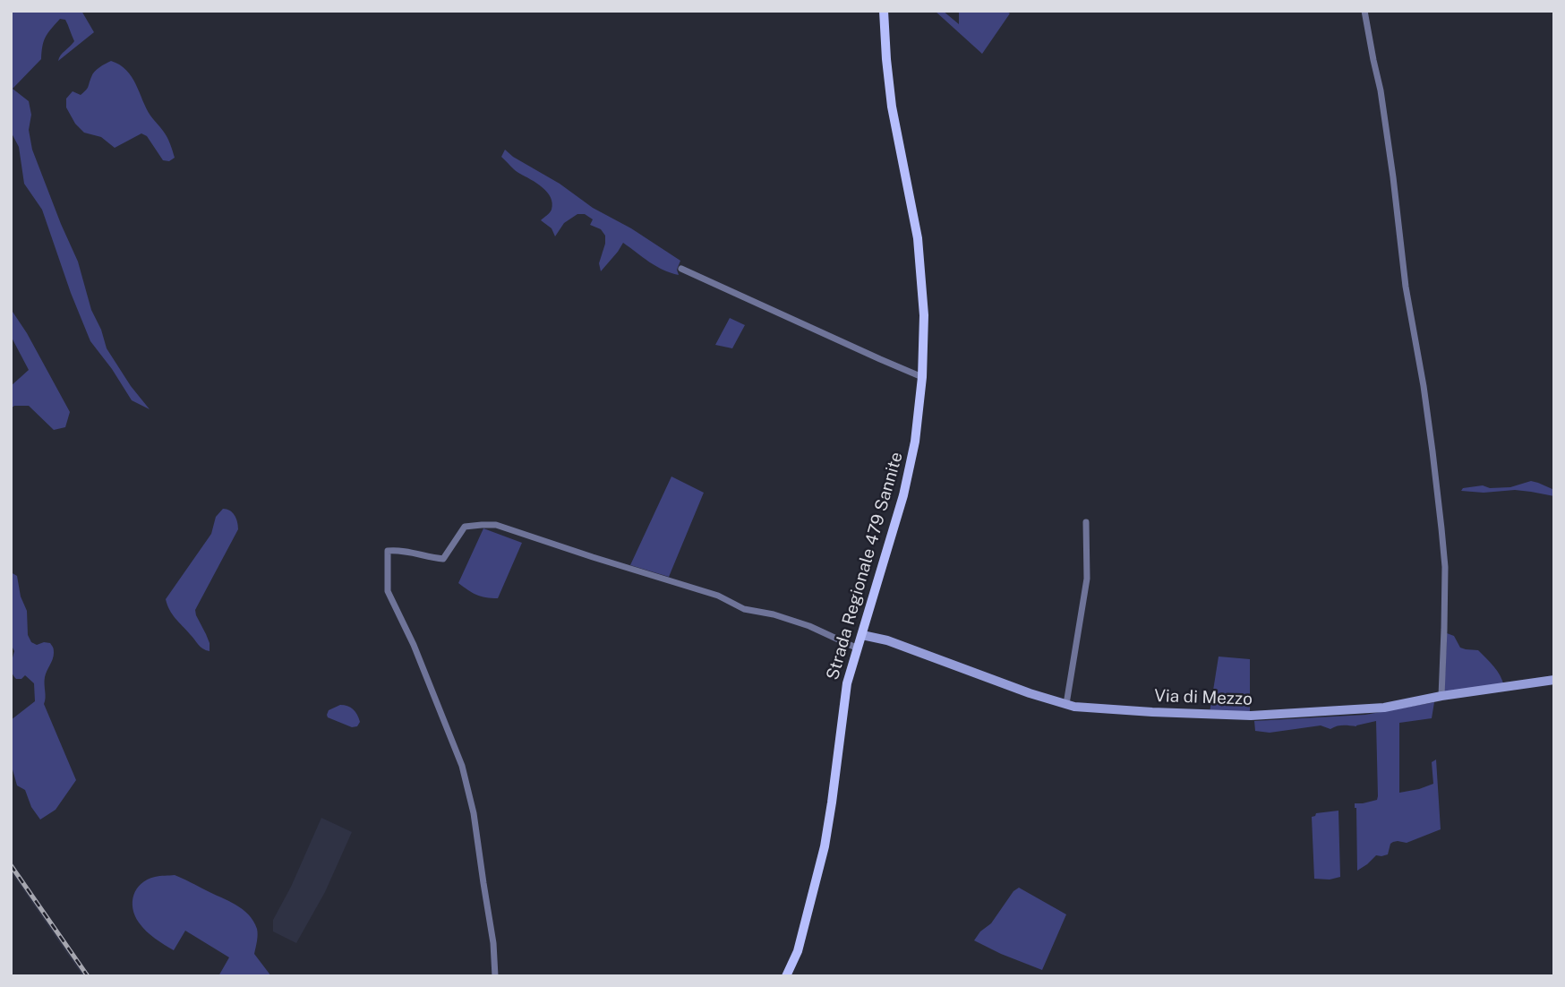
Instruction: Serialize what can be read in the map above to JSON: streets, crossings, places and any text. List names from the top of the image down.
{
  "streets": {
    "main road": ["Strada Regionale 479 Sannite", "Via di Mezzo"]
  },
  "crossings": [
    ["Strada Regionale 479 Sannite", "Via di Mezzo"]
  ]
}
